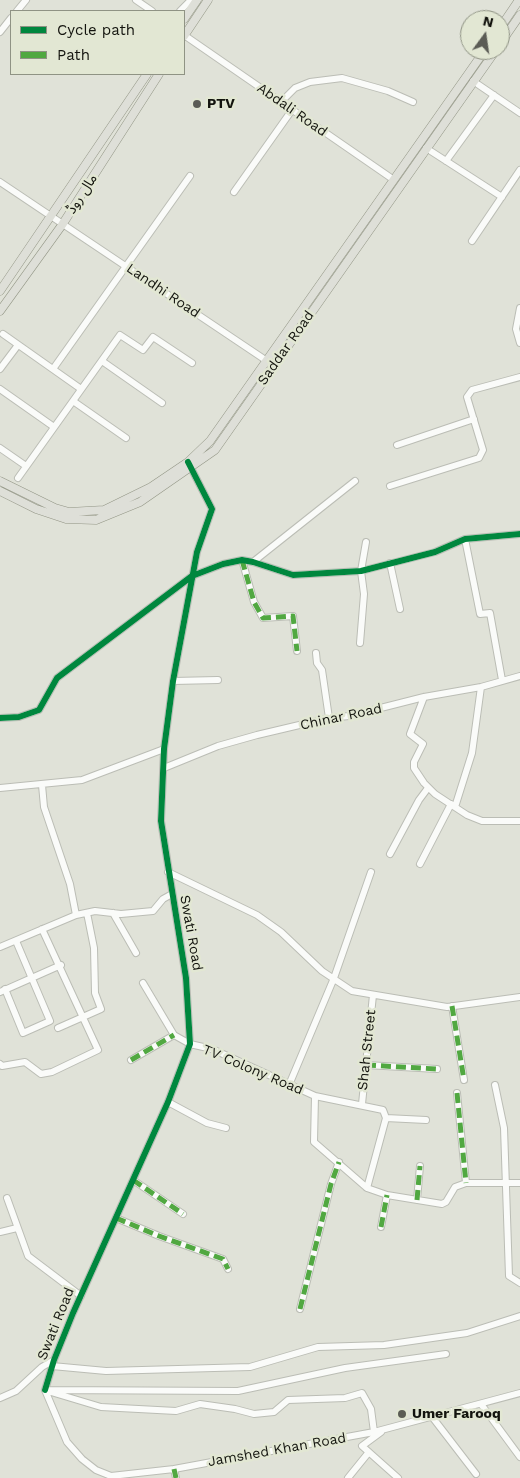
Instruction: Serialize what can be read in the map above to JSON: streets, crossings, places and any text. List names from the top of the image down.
{
  "streets": {
    "main road": ["مال روڈ", "Saddar Road"],
    "street": [
      "Abdali Road",
      "Landhi Road",
      "Chinar Road",
      "Swati Road",
      "Shah Street",
      "TV Colony Road",
      "Jamshed Khan Road"
    ]
  },
  "crossings": [
    ["Abdali Road", "Saddar Road"],
    ["مال روڈ", "Landhi Road"],
    ["Landhi Road", "Saddar Road"],
    ["Saddar Road", "Swati Road"],
    ["Chinar Road", "Swati Road"],
    ["Swati Road", "TV Colony Road"],
    ["Swati Road", "Jamshed Khan Road"],
    ["Shah Street", "TV Colony Road"]
  ],
  "places": ["PTV", "Umer Farooq"],
  "legend": ["Cycle path", "Path"],
  "north": "top"
}
